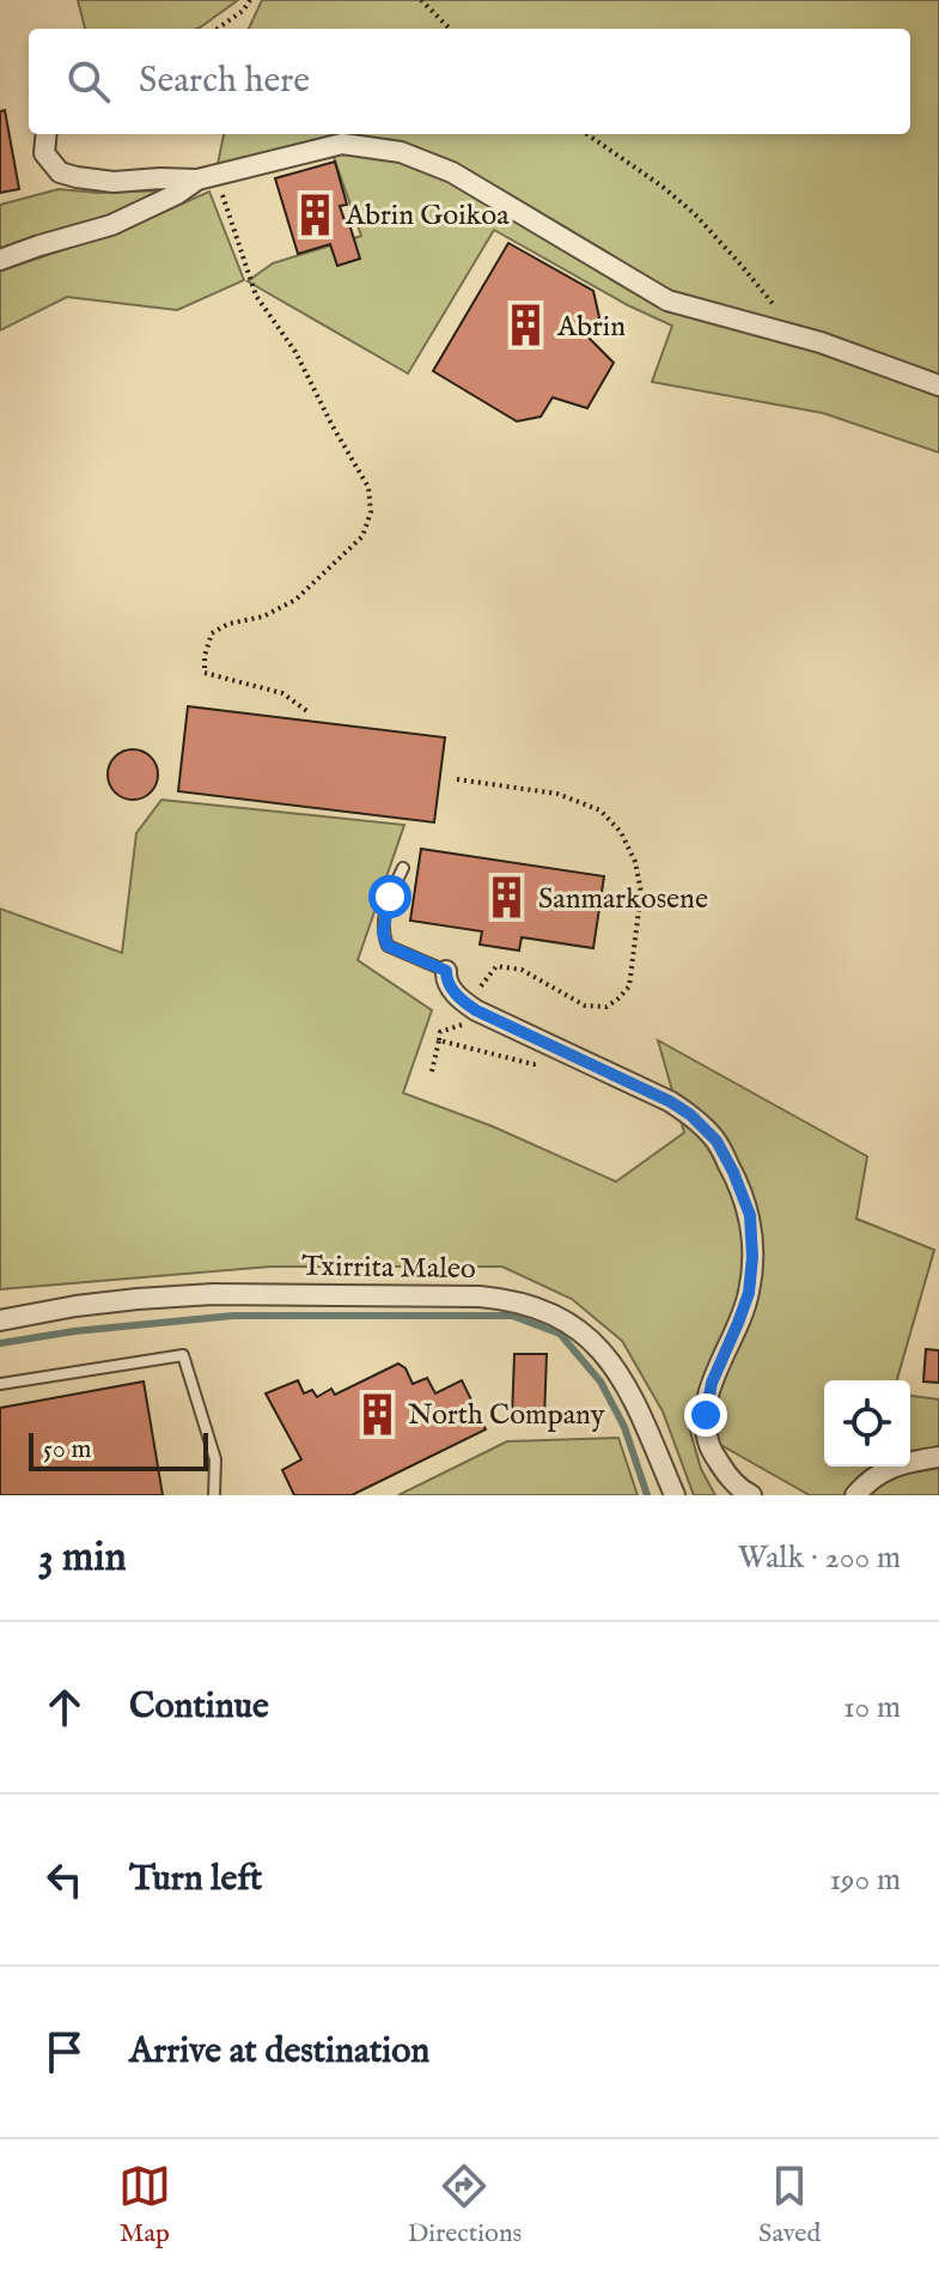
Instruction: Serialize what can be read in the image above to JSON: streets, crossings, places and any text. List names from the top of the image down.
{
  "streets": {
    "street": ["Txirrita Maleo"]
  },
  "places": {
    "building": [
      "Abrin Goikoa",
      "Abrin",
      "Sanmarkosene",
      "North Company"
    ]
  },
  "scale_bar": "50 m",
  "page": {
    "search": "Search here",
    "scale": "50 m",
    "heading": ["3 min", "Walk · 200 m"],
    "list": [
      ["Continue", "10 m"],
      ["Turn left", "190 m"],
      "Arrive at destination"
    ],
    "nav": ["Map", "Directions", "Saved"]
  }
}
